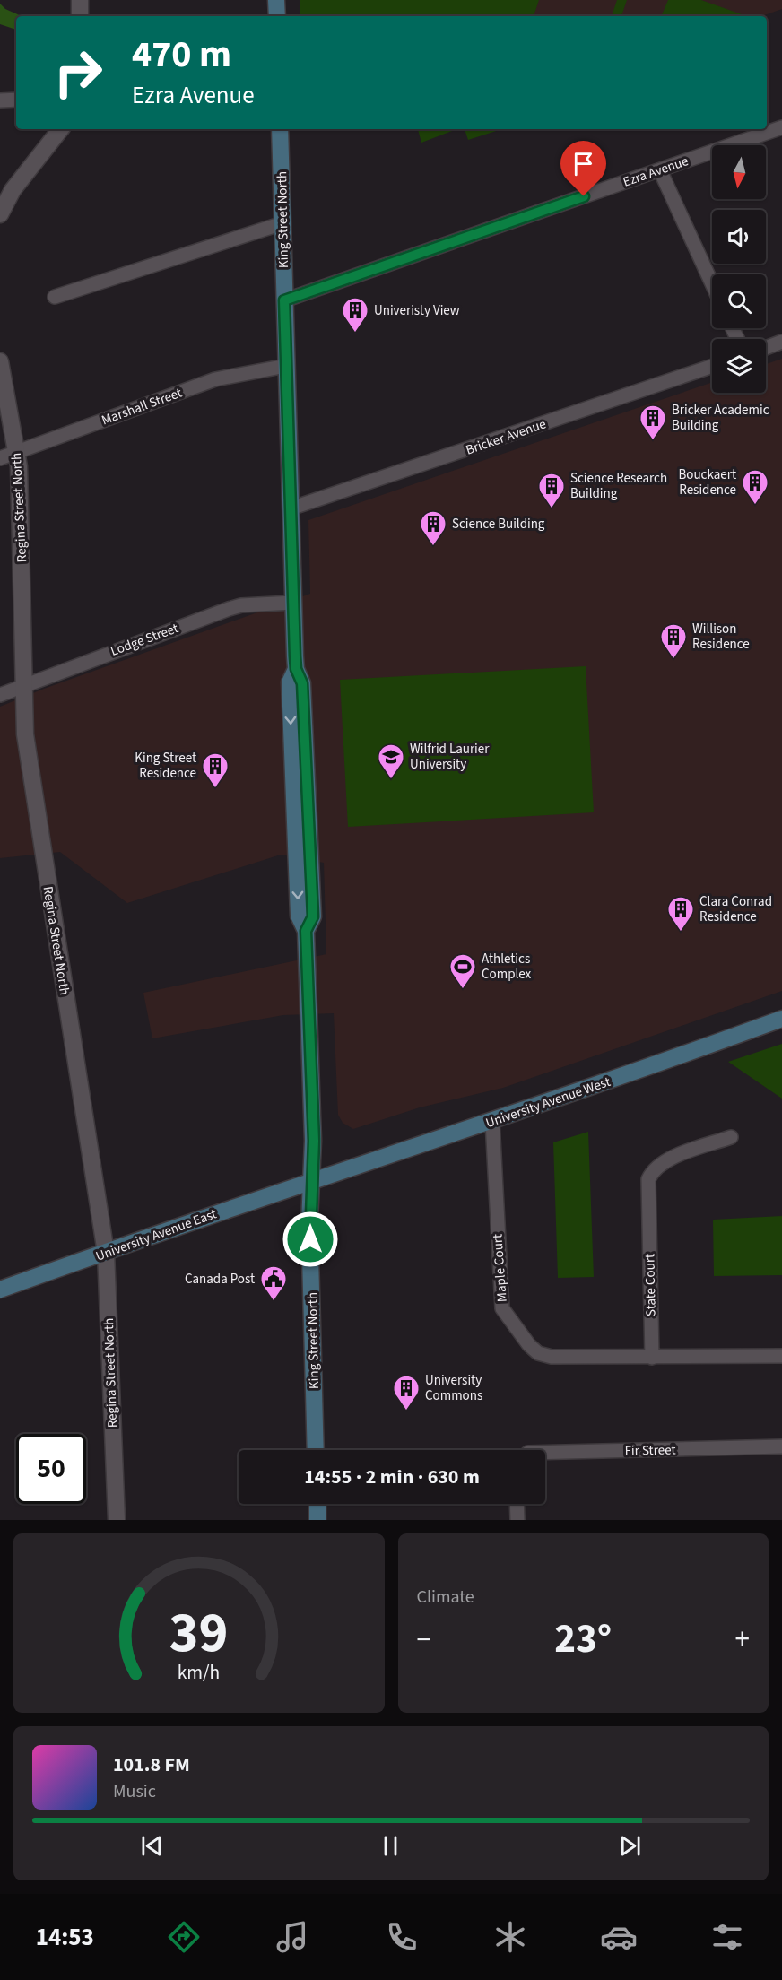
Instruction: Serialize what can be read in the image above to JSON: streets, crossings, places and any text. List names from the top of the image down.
{
  "streets": {
    "main road": ["King Street North", "University Avenue West", "University Avenue East"],
    "street": [
      "Ezra Avenue",
      "Marshall Street",
      "Bricker Avenue",
      "Regina Street North",
      "Lodge Street",
      "Maple Court",
      "State Court",
      "Fir Street"
    ]
  },
  "crossings": [
    ["Ezra Avenue", "King Street North"],
    ["King Street North", "Marshall Street"],
    ["King Street North", "Bricker Avenue"],
    ["King Street North", "Lodge Street"],
    ["King Street North", "University Avenue West"],
    ["King Street North", "University Avenue East"],
    ["Marshall Street", "Regina Street North"],
    ["Regina Street North", "Lodge Street"],
    ["Regina Street North", "University Avenue East"],
    ["University Avenue West", "University Avenue East"],
    ["University Avenue West", "Maple Court"],
    ["Maple Court", "State Court"]
  ],
  "places": {
    "building": [
      "Univeristy View",
      "Bricker Academic Building",
      "Bouckaert Residence",
      "Science Research Building",
      "Science Building",
      "Willison Residence",
      "King Street Residence",
      "Clara Conrad Residence",
      "University Commons"
    ],
    "school or university": ["Wilfrid Laurier University"],
    "sports": ["Athletics Complex"],
    "public building": ["Canada Post"]
  },
  "north": "bottom",
  "page": {
    "turn": ["470 m", "Ezra Avenue"],
    "limit": "50",
    "trip": "14:55 · 2 min · 630 m",
    "tile": "Climate",
    "heat": ["−", "23°", "+"],
    "song": ["101.8 FM", "Music"],
    "tabs": "14:53",
    "gauge": ["39", "km/h"]
  }
}
